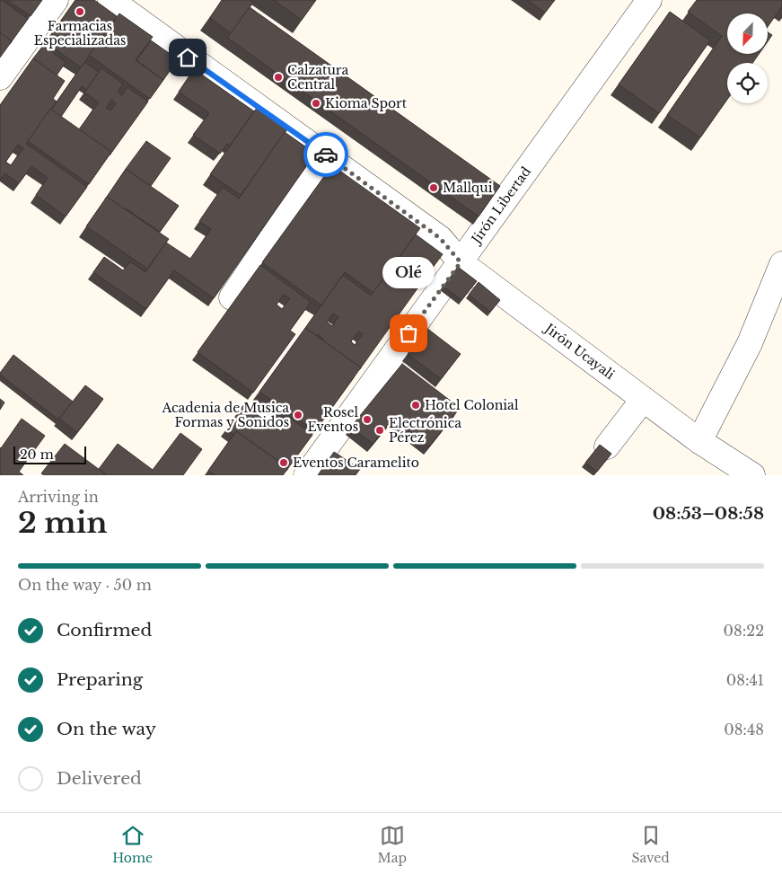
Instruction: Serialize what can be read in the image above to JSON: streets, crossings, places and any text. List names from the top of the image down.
{
  "streets": {
    "street": ["Jirón Libertad", "Jirón Ucayali"]
  },
  "crossings": [
    ["Jirón Libertad", "Jirón Ucayali"]
  ],
  "places": [
    "Farmacias Especializadas",
    "Calzatura Central",
    "Kioma Sport",
    "Mallqui",
    "Olé",
    "Hotel Colonial",
    "Acadenia de Musica Formas y Sonidos",
    "Rosel Eventos",
    "Electrónica Pérez",
    "Eventos Caramelito"
  ],
  "scale_bar": "20 m",
  "north": "bottom left",
  "page": {
    "bubble": "Olé",
    "scale": "20 m",
    "heading": ["2 min", "Arriving in", "08:53–08:58"],
    "bar": "On the way · 50 m",
    "list": [
      ["Confirmed", "08:22"],
      ["Preparing", "08:41"],
      ["On the way", "08:48"],
      "Delivered"
    ],
    "tabs": ["Home", "Map", "Saved"]
  }
}
